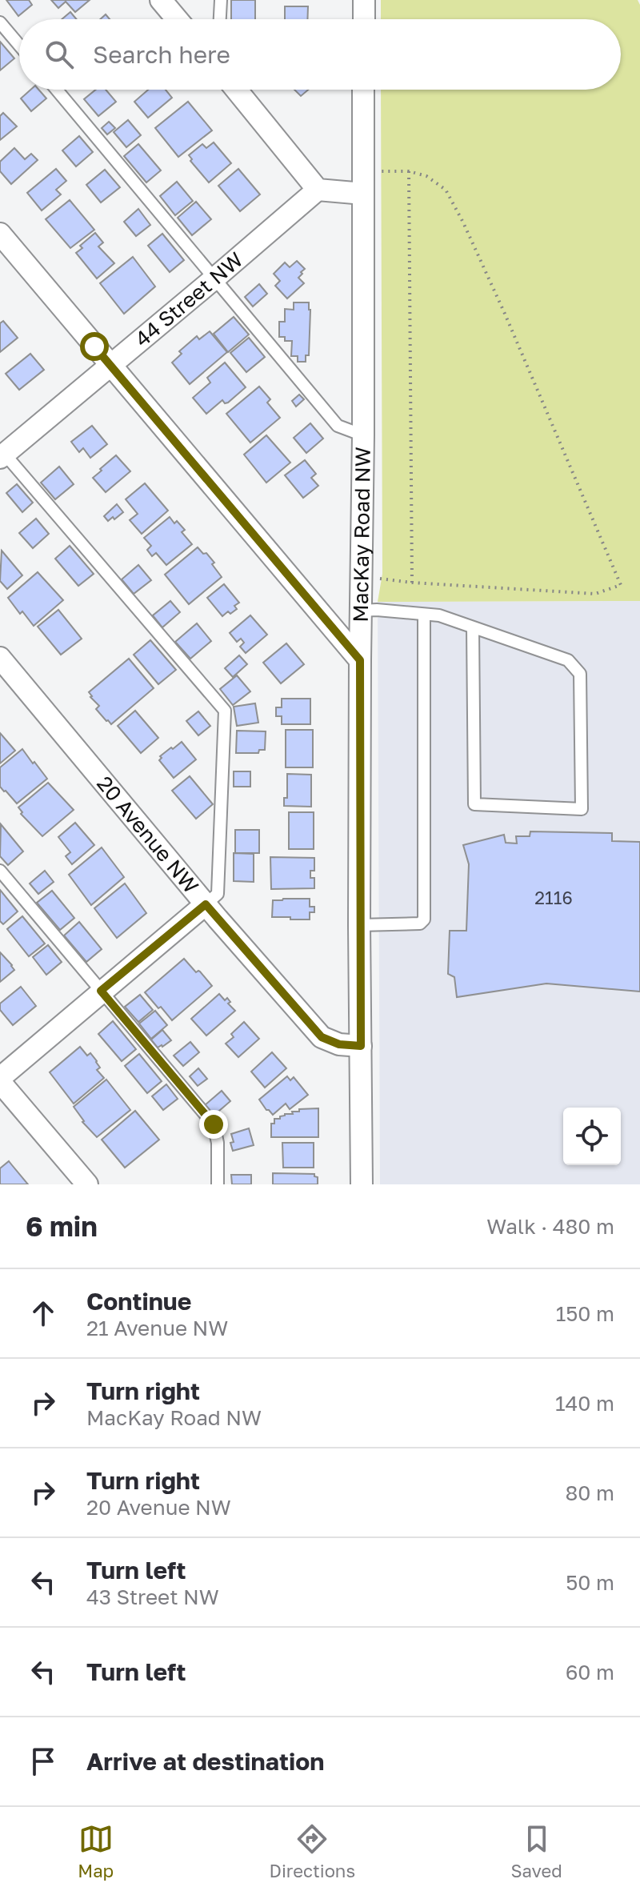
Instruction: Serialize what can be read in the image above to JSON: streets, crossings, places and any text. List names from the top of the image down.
{
  "streets": {
    "street": ["44 Street NW", "MacKay Road NW", "20 Avenue NW"]
  },
  "crossings": [
    ["MacKay Road NW", "20 Avenue NW"]
  ],
  "house_numbers": ["2116"],
  "page": {
    "search": "Search here",
    "heading": ["6 min", "Walk · 480 m"],
    "list": [
      ["Continue", "21 Avenue NW", "150 m"],
      ["Turn right", "MacKay Road NW", "140 m"],
      ["Turn right", "20 Avenue NW", "80 m"],
      ["Turn left", "43 Street NW", "50 m"],
      ["Turn left", "60 m"],
      "Arrive at destination"
    ],
    "nav": ["Map", "Directions", "Saved"]
  }
}
